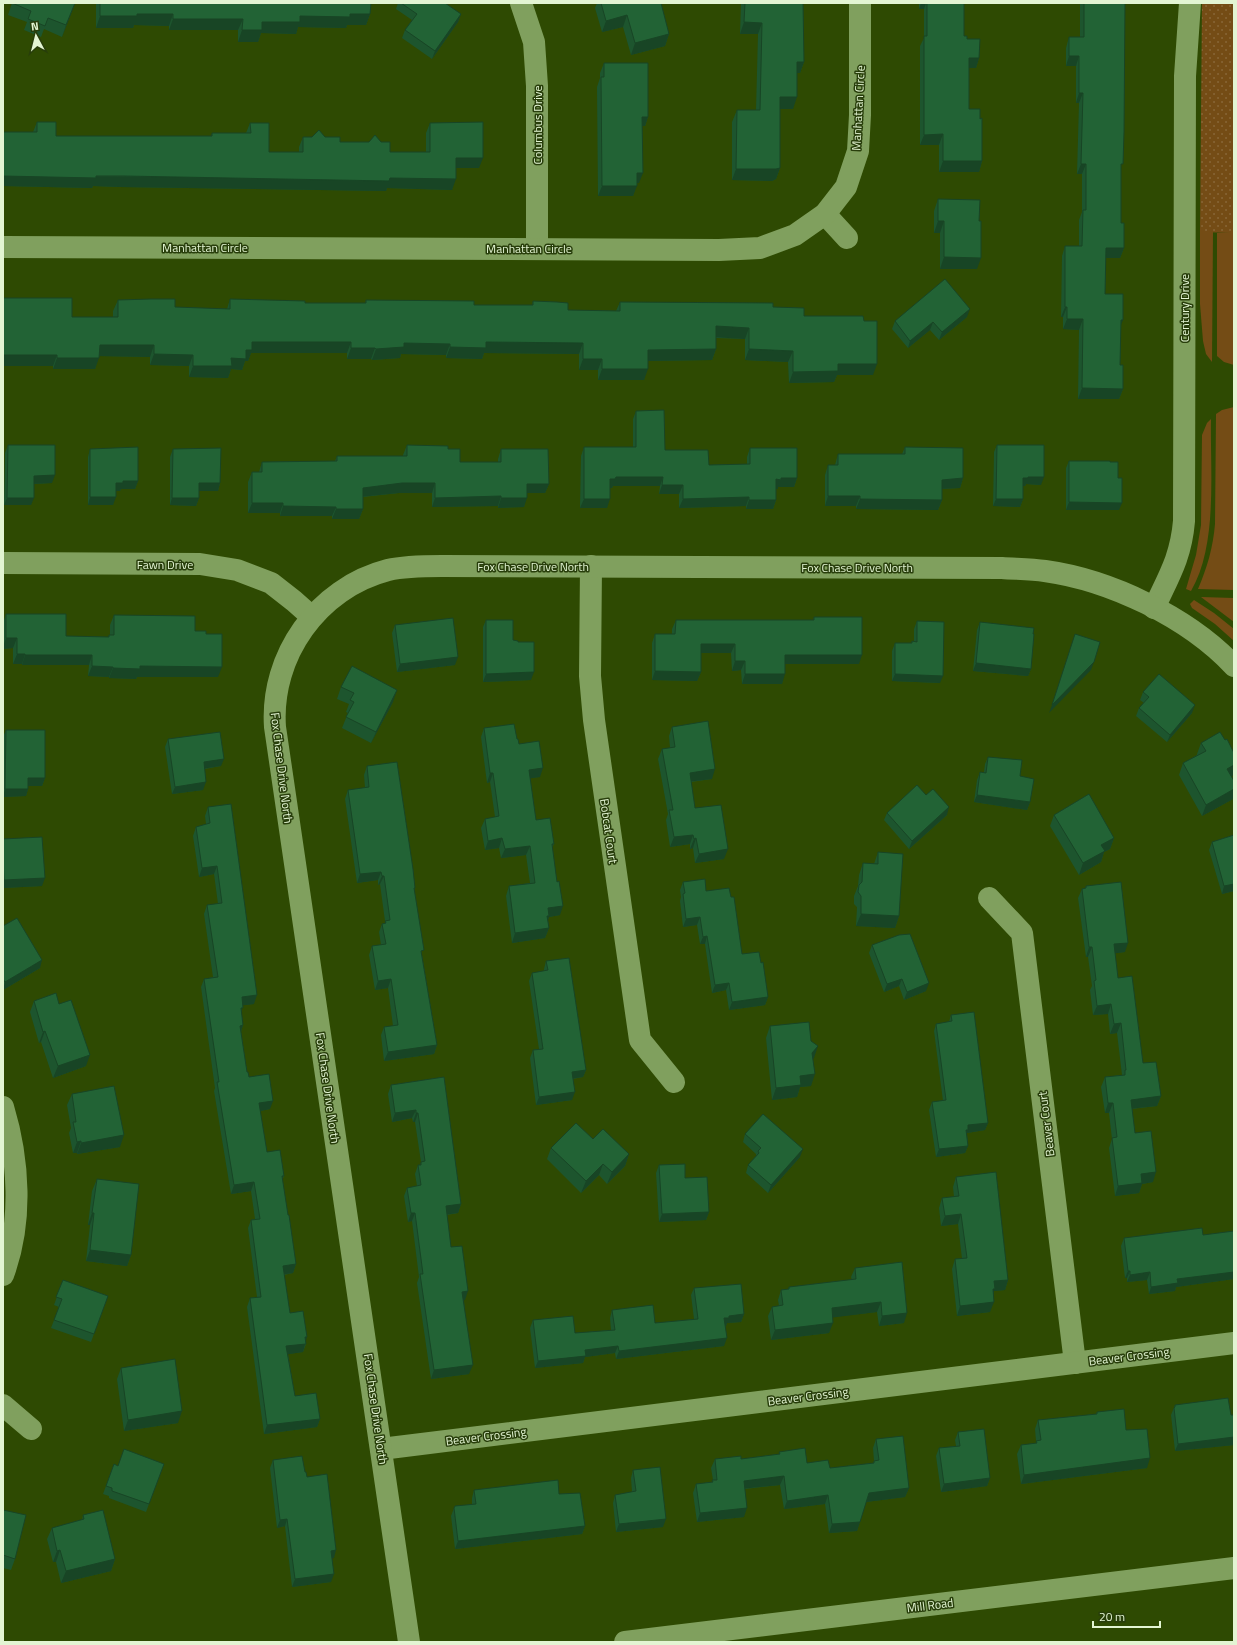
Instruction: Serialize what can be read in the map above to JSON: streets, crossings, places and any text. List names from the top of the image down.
{
  "streets": {
    "street": [
      "Manhattan Circle",
      "Columbus Drive",
      "Century Drive",
      "Fawn Drive",
      "Fox Chase Drive North",
      "Bobcat Court",
      "Beaver Court",
      "Beaver Crossing",
      "Mill Road"
    ]
  },
  "crossings": [
    ["Manhattan Circle", "Columbus Drive"],
    ["Century Drive", "Fox Chase Drive North"],
    ["Fawn Drive", "Fox Chase Drive North"],
    ["Fox Chase Drive North", "Bobcat Court"],
    ["Fox Chase Drive North", "Beaver Crossing"],
    ["Beaver Court", "Beaver Crossing"]
  ],
  "scale_bar": "20 m",
  "north": "top"
}
